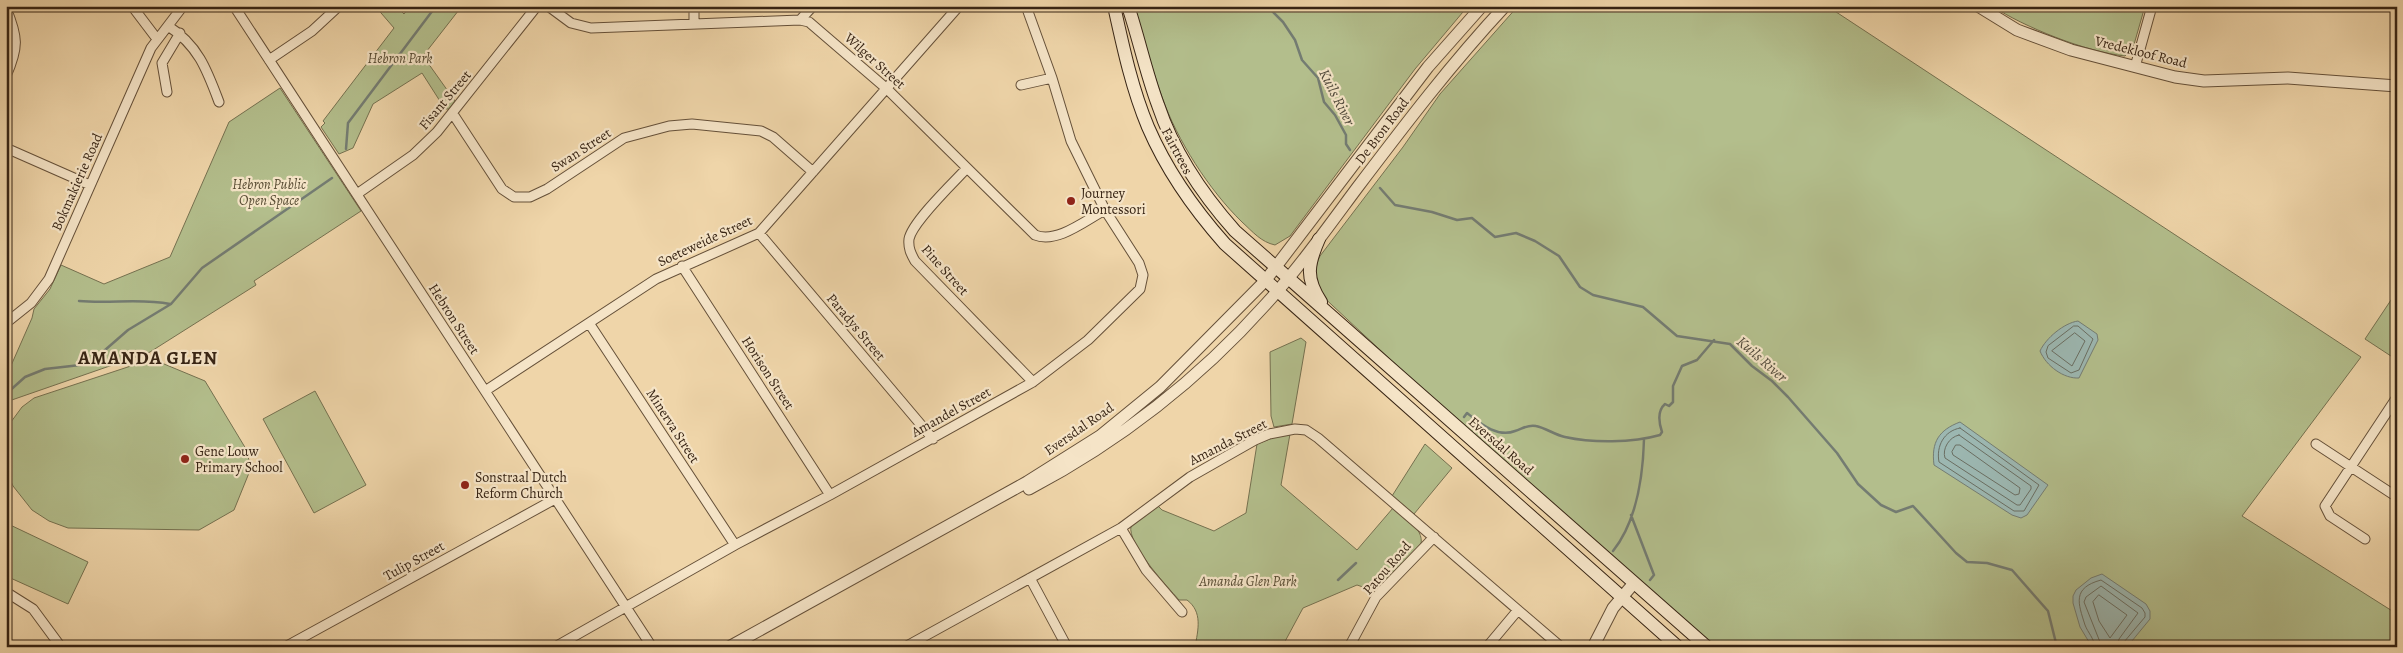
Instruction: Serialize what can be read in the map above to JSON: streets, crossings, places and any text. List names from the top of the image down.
{
  "streets": {
    "main road": ["Fairtrees", "Eversdal Road"],
    "street": [
      "Vredekloof Road",
      "Wilger Street",
      "Fisant Street",
      "De Bron Road",
      "Swan Street",
      "Bokmakierie Road",
      "Soeteweide Street",
      "Pine Street",
      "Hebron Street",
      "Paradys Street",
      "Horison Street",
      "Amandel Street",
      "Minerva Street",
      "Amanda Street",
      "Tulip Street",
      "Patou Road"
    ]
  },
  "crossings": [
    ["Wilger Street", "Soeteweide Street"],
    ["Wilger Street", "Pine Street"],
    ["Wilger Street", "Amandel Street"],
    ["Fisant Street", "Swan Street"],
    ["Fisant Street", "Hebron Street"],
    ["De Bron Road", "Fairtrees"],
    ["De Bron Road", "Eversdal Road"],
    ["Swan Street", "Soeteweide Street"],
    ["Fairtrees", "Eversdal Road"],
    ["Soeteweide Street", "Hebron Street"],
    ["Soeteweide Street", "Paradys Street"],
    ["Soeteweide Street", "Horison Street"],
    ["Soeteweide Street", "Minerva Street"],
    ["Pine Street", "Amandel Street"],
    ["Hebron Street", "Amandel Street"],
    ["Hebron Street", "Tulip Street"],
    ["Paradys Street", "Amandel Street"],
    ["Horison Street", "Amandel Street"],
    ["Amandel Street", "Minerva Street"],
    ["Amanda Street", "Patou Road"]
  ],
  "districts": ["AMANDA GLEN"],
  "water": ["Kuils River"],
  "parks": ["Hebron Park", "Hebron Public Open Space", "Amanda Glen Park"],
  "places": ["Journey Montessori", "Gene Louw Primary School", "Sonstraal Dutch Reform Church"]
}
